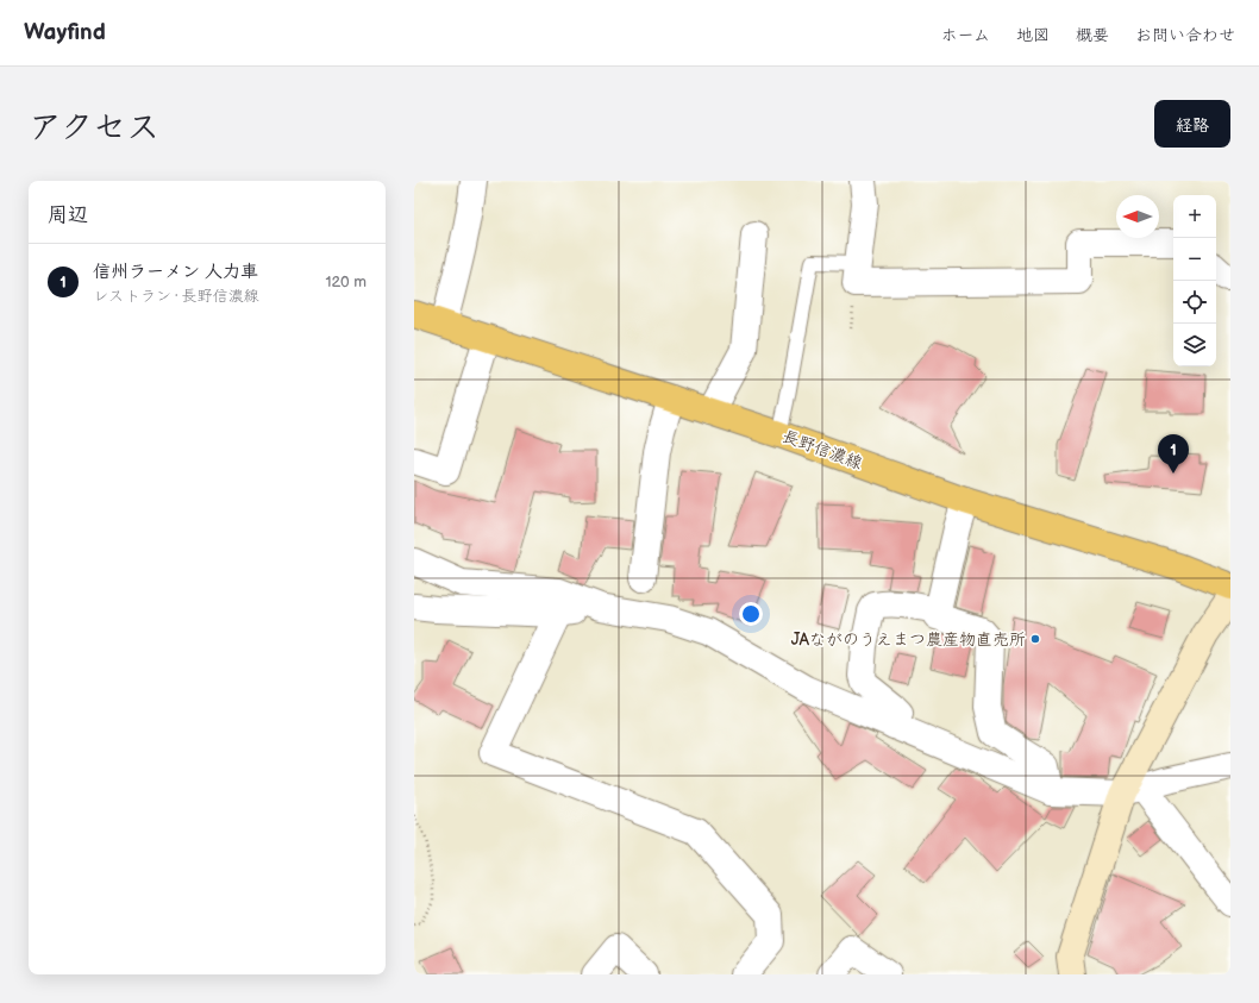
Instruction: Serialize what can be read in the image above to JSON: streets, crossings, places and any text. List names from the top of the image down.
{
  "streets": {
    "main road": ["長野信濃線"]
  },
  "places": ["JAながのうえまつ農産物直売所"],
  "north": "left",
  "page": {
    "header": "Wayfind",
    "nav": [
      "ホーム",
      "地図",
      "概要",
      "お問い合わせ"
    ],
    "title": "アクセス",
    "buttons": "経路",
    "heading": "周辺",
    "map_buttons": ["+", "−"],
    "list": [
      {
        "mark": "1",
        "name": "信州ラーメン 人力車",
        "note": "レストラン · 長野信濃線",
        "value": "120 m"
      }
    ],
    "pins": "1"
  }
}
